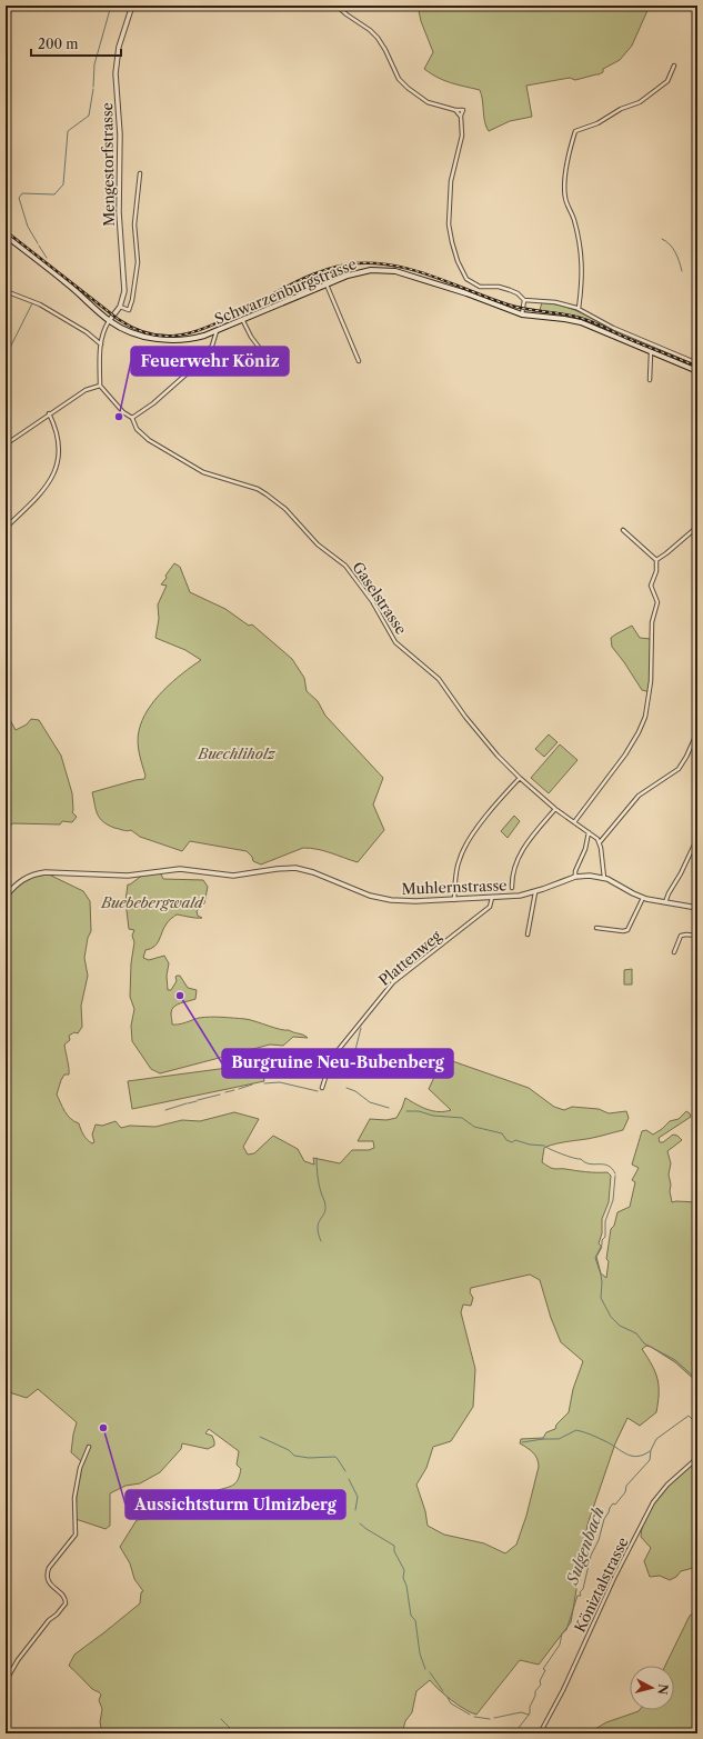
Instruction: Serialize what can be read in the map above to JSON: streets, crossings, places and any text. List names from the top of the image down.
{
  "streets": {
    "main road": ["Schwarzenburgstrasse"],
    "street": [
      "Mengestorfstrasse",
      "Gaselstrasse",
      "Muhlernstrasse",
      "Plattenweg",
      "Köniztalstrasse"
    ]
  },
  "crossings": [
    ["Mengestorfstrasse", "Schwarzenburgstrasse"],
    ["Muhlernstrasse", "Plattenweg"]
  ],
  "water": ["Sulgenbach"],
  "parks": ["Buechliholz", "Buebebergwald"],
  "places": ["Feuerwehr Köniz", "Burgruine Neu-Bubenberg", "Aussichtsturm Ulmizberg"],
  "scale_bar": "200 m",
  "north": "right"
}
